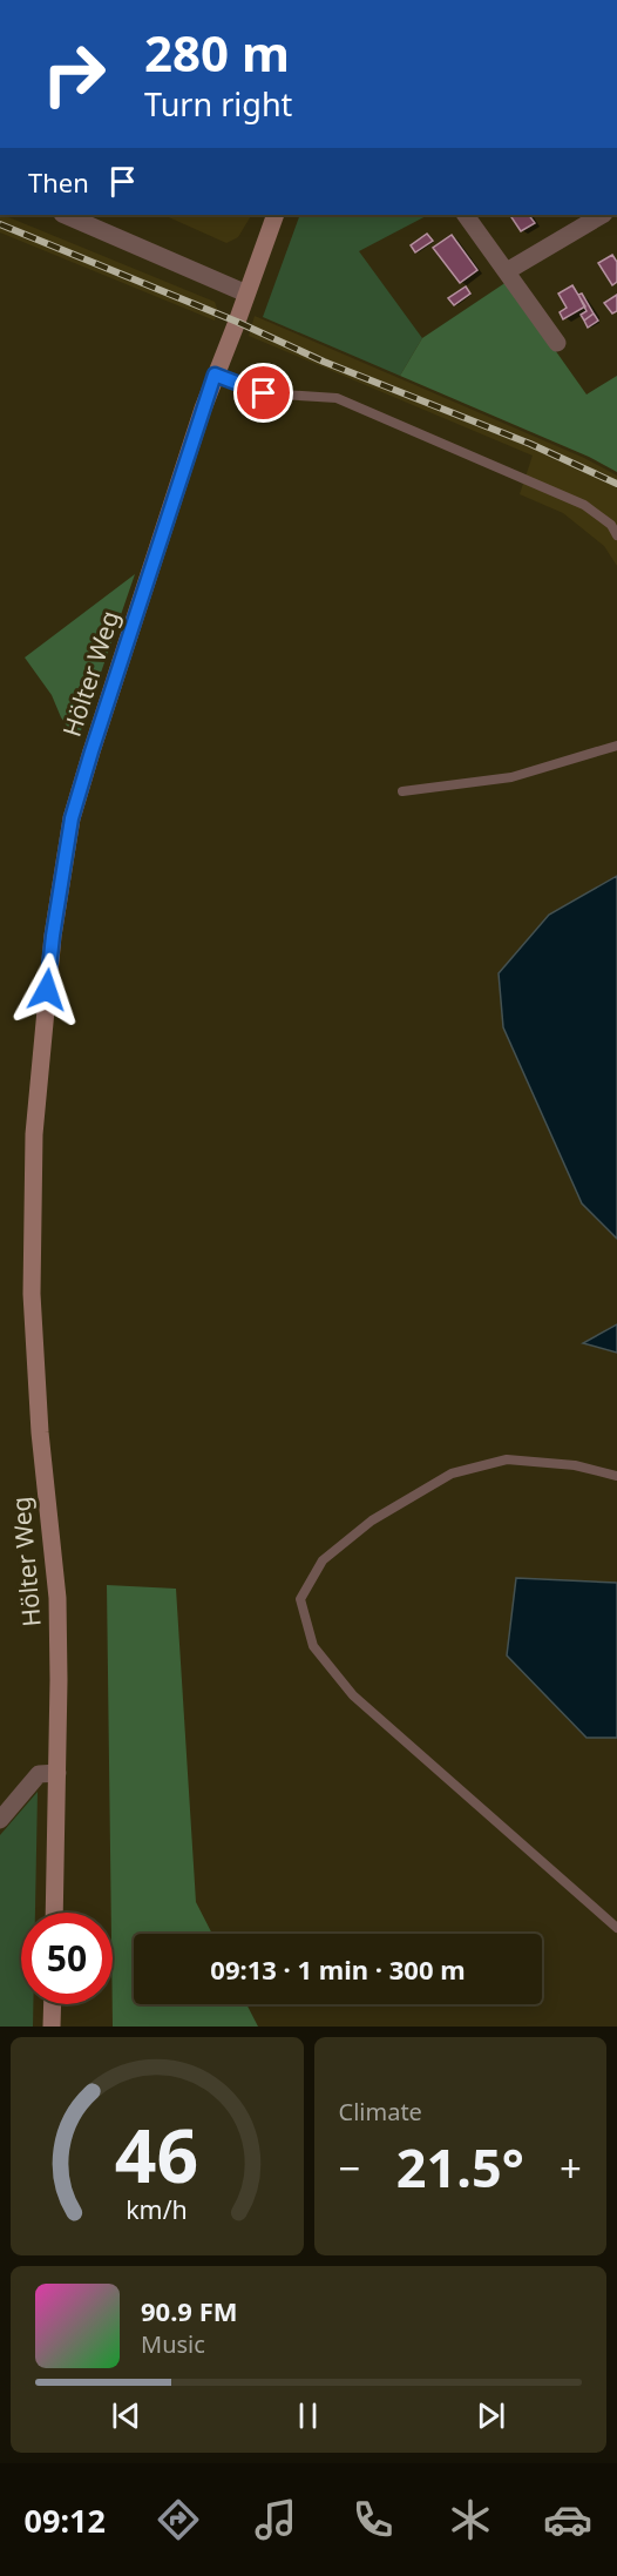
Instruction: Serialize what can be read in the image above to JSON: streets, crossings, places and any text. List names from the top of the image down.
{
  "streets": {
    "main road": ["Hölter Weg"]
  },
  "page": {
    "turn": ["280 m", "Turn right"],
    "then": "Then",
    "limit": "50",
    "trip": "09:13 · 1 min · 300 m",
    "tile": "Climate",
    "heat": ["−", "21.5°", "+"],
    "song": ["90.9 FM", "Music"],
    "tabs": "09:12",
    "gauge": ["46", "km/h"]
  }
}
